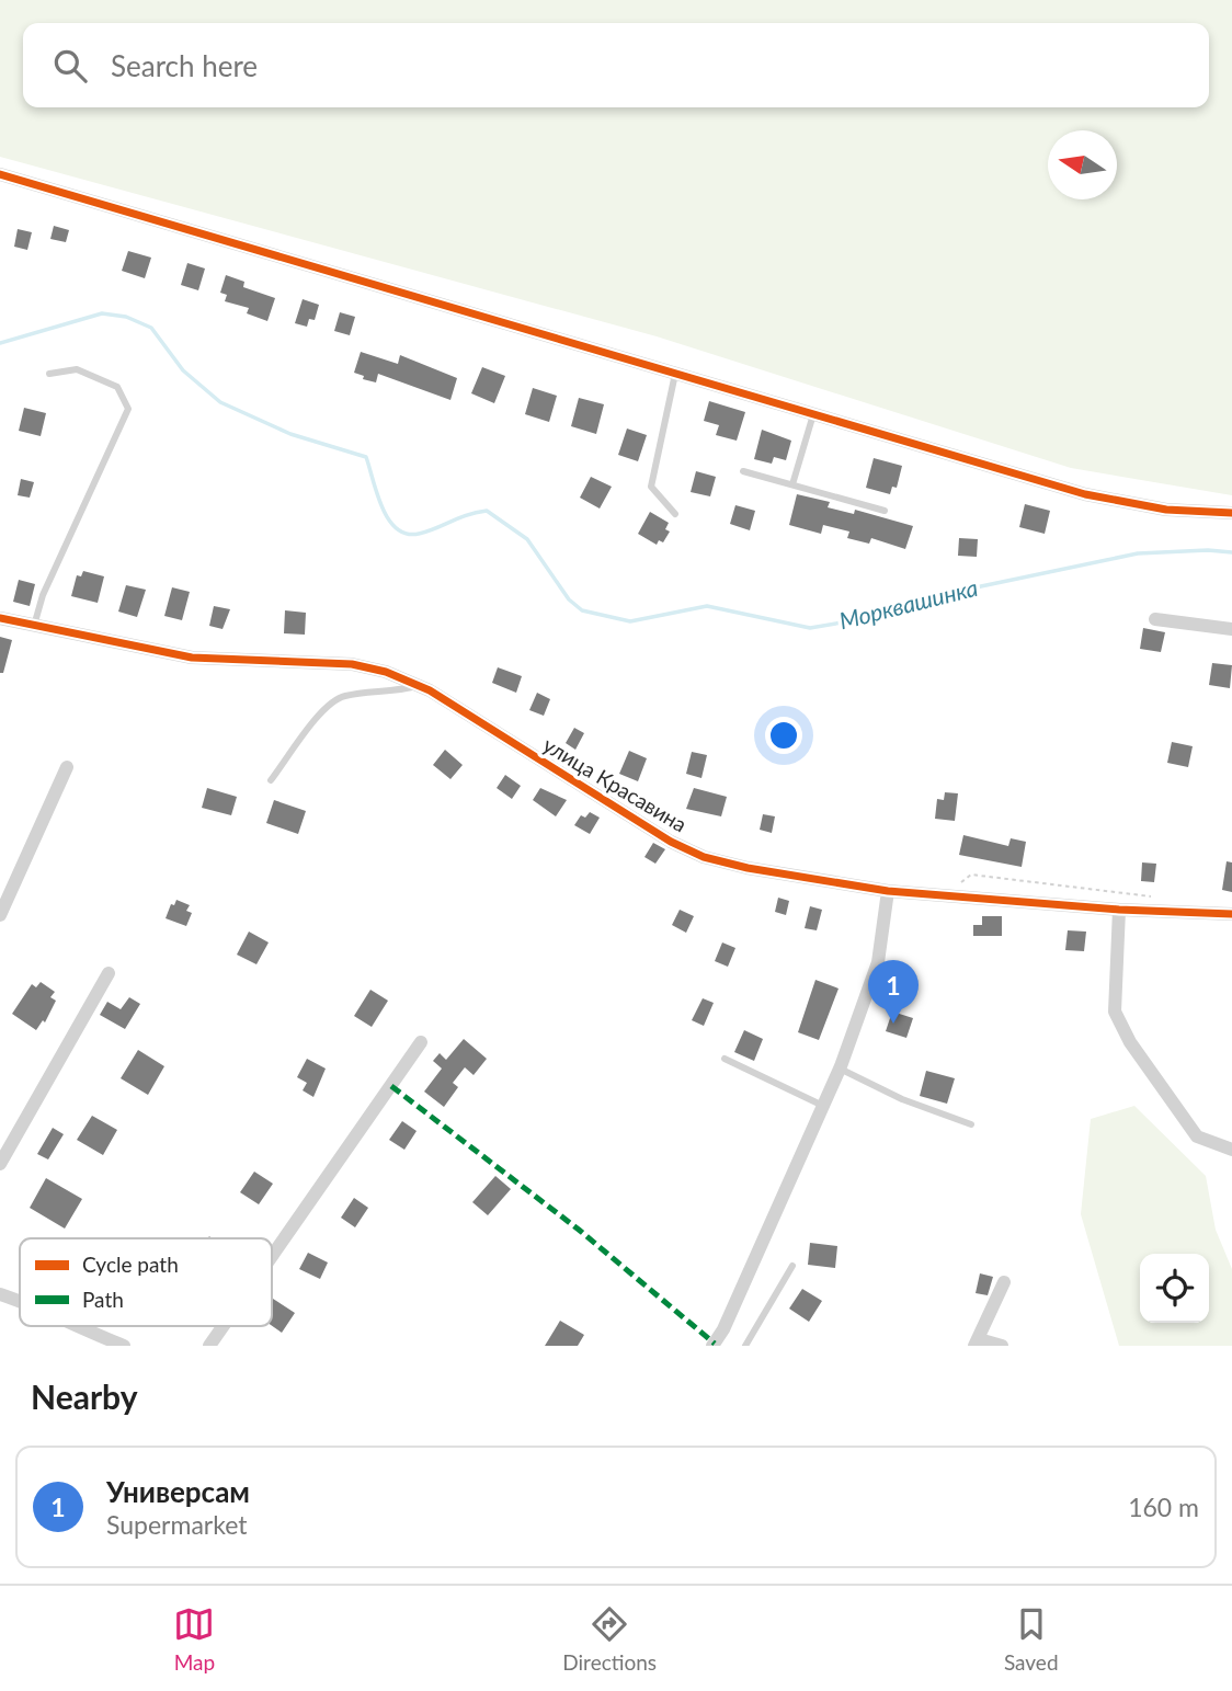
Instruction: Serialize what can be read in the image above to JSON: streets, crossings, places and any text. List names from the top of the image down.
{
  "streets": {
    "street": ["улица Красавина"]
  },
  "water": ["Морквашинка"],
  "legend": ["Cycle path", "Path"],
  "north": "left",
  "page": {
    "search": "Search here",
    "pins": "1",
    "heading": "Nearby",
    "list": [
      {
        "mark": "1",
        "name": "Универсам",
        "note": "Supermarket",
        "value": "160 m"
      }
    ],
    "nav": ["Map", "Directions", "Saved"]
  }
}
